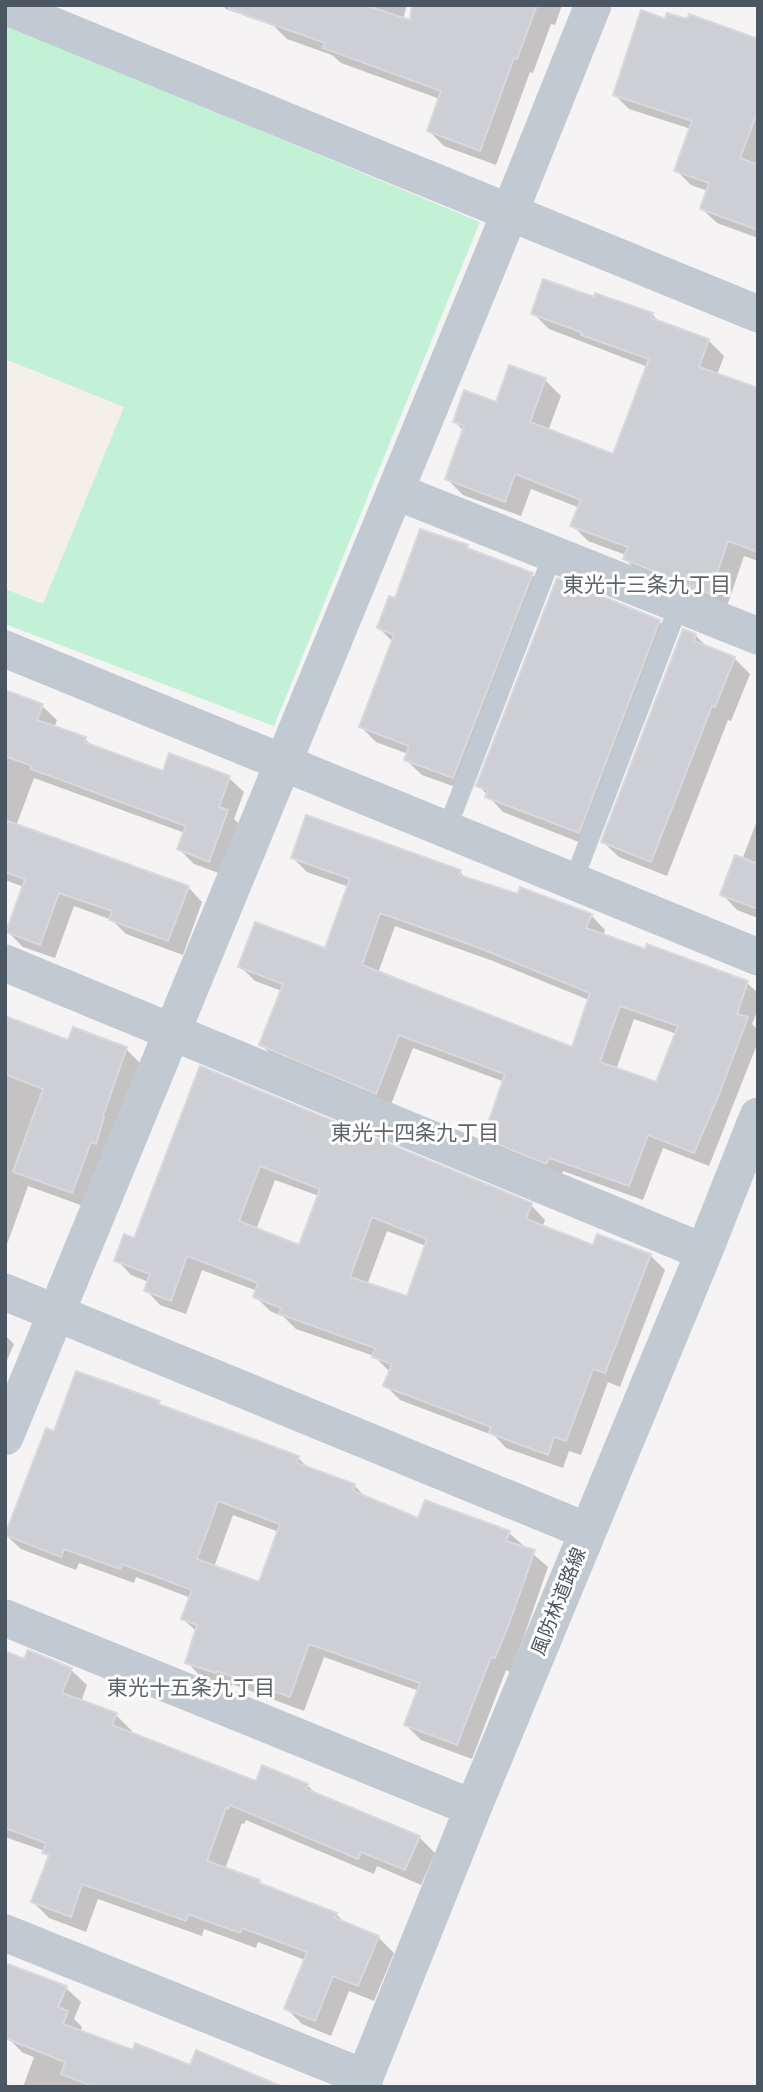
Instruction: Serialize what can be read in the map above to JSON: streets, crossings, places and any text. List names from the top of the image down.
{
  "streets": {
    "street": ["風防林道路線"]
  },
  "districts": ["東光十三条九丁目", "東光十四条九丁目", "東光十五条九丁目"]
}
